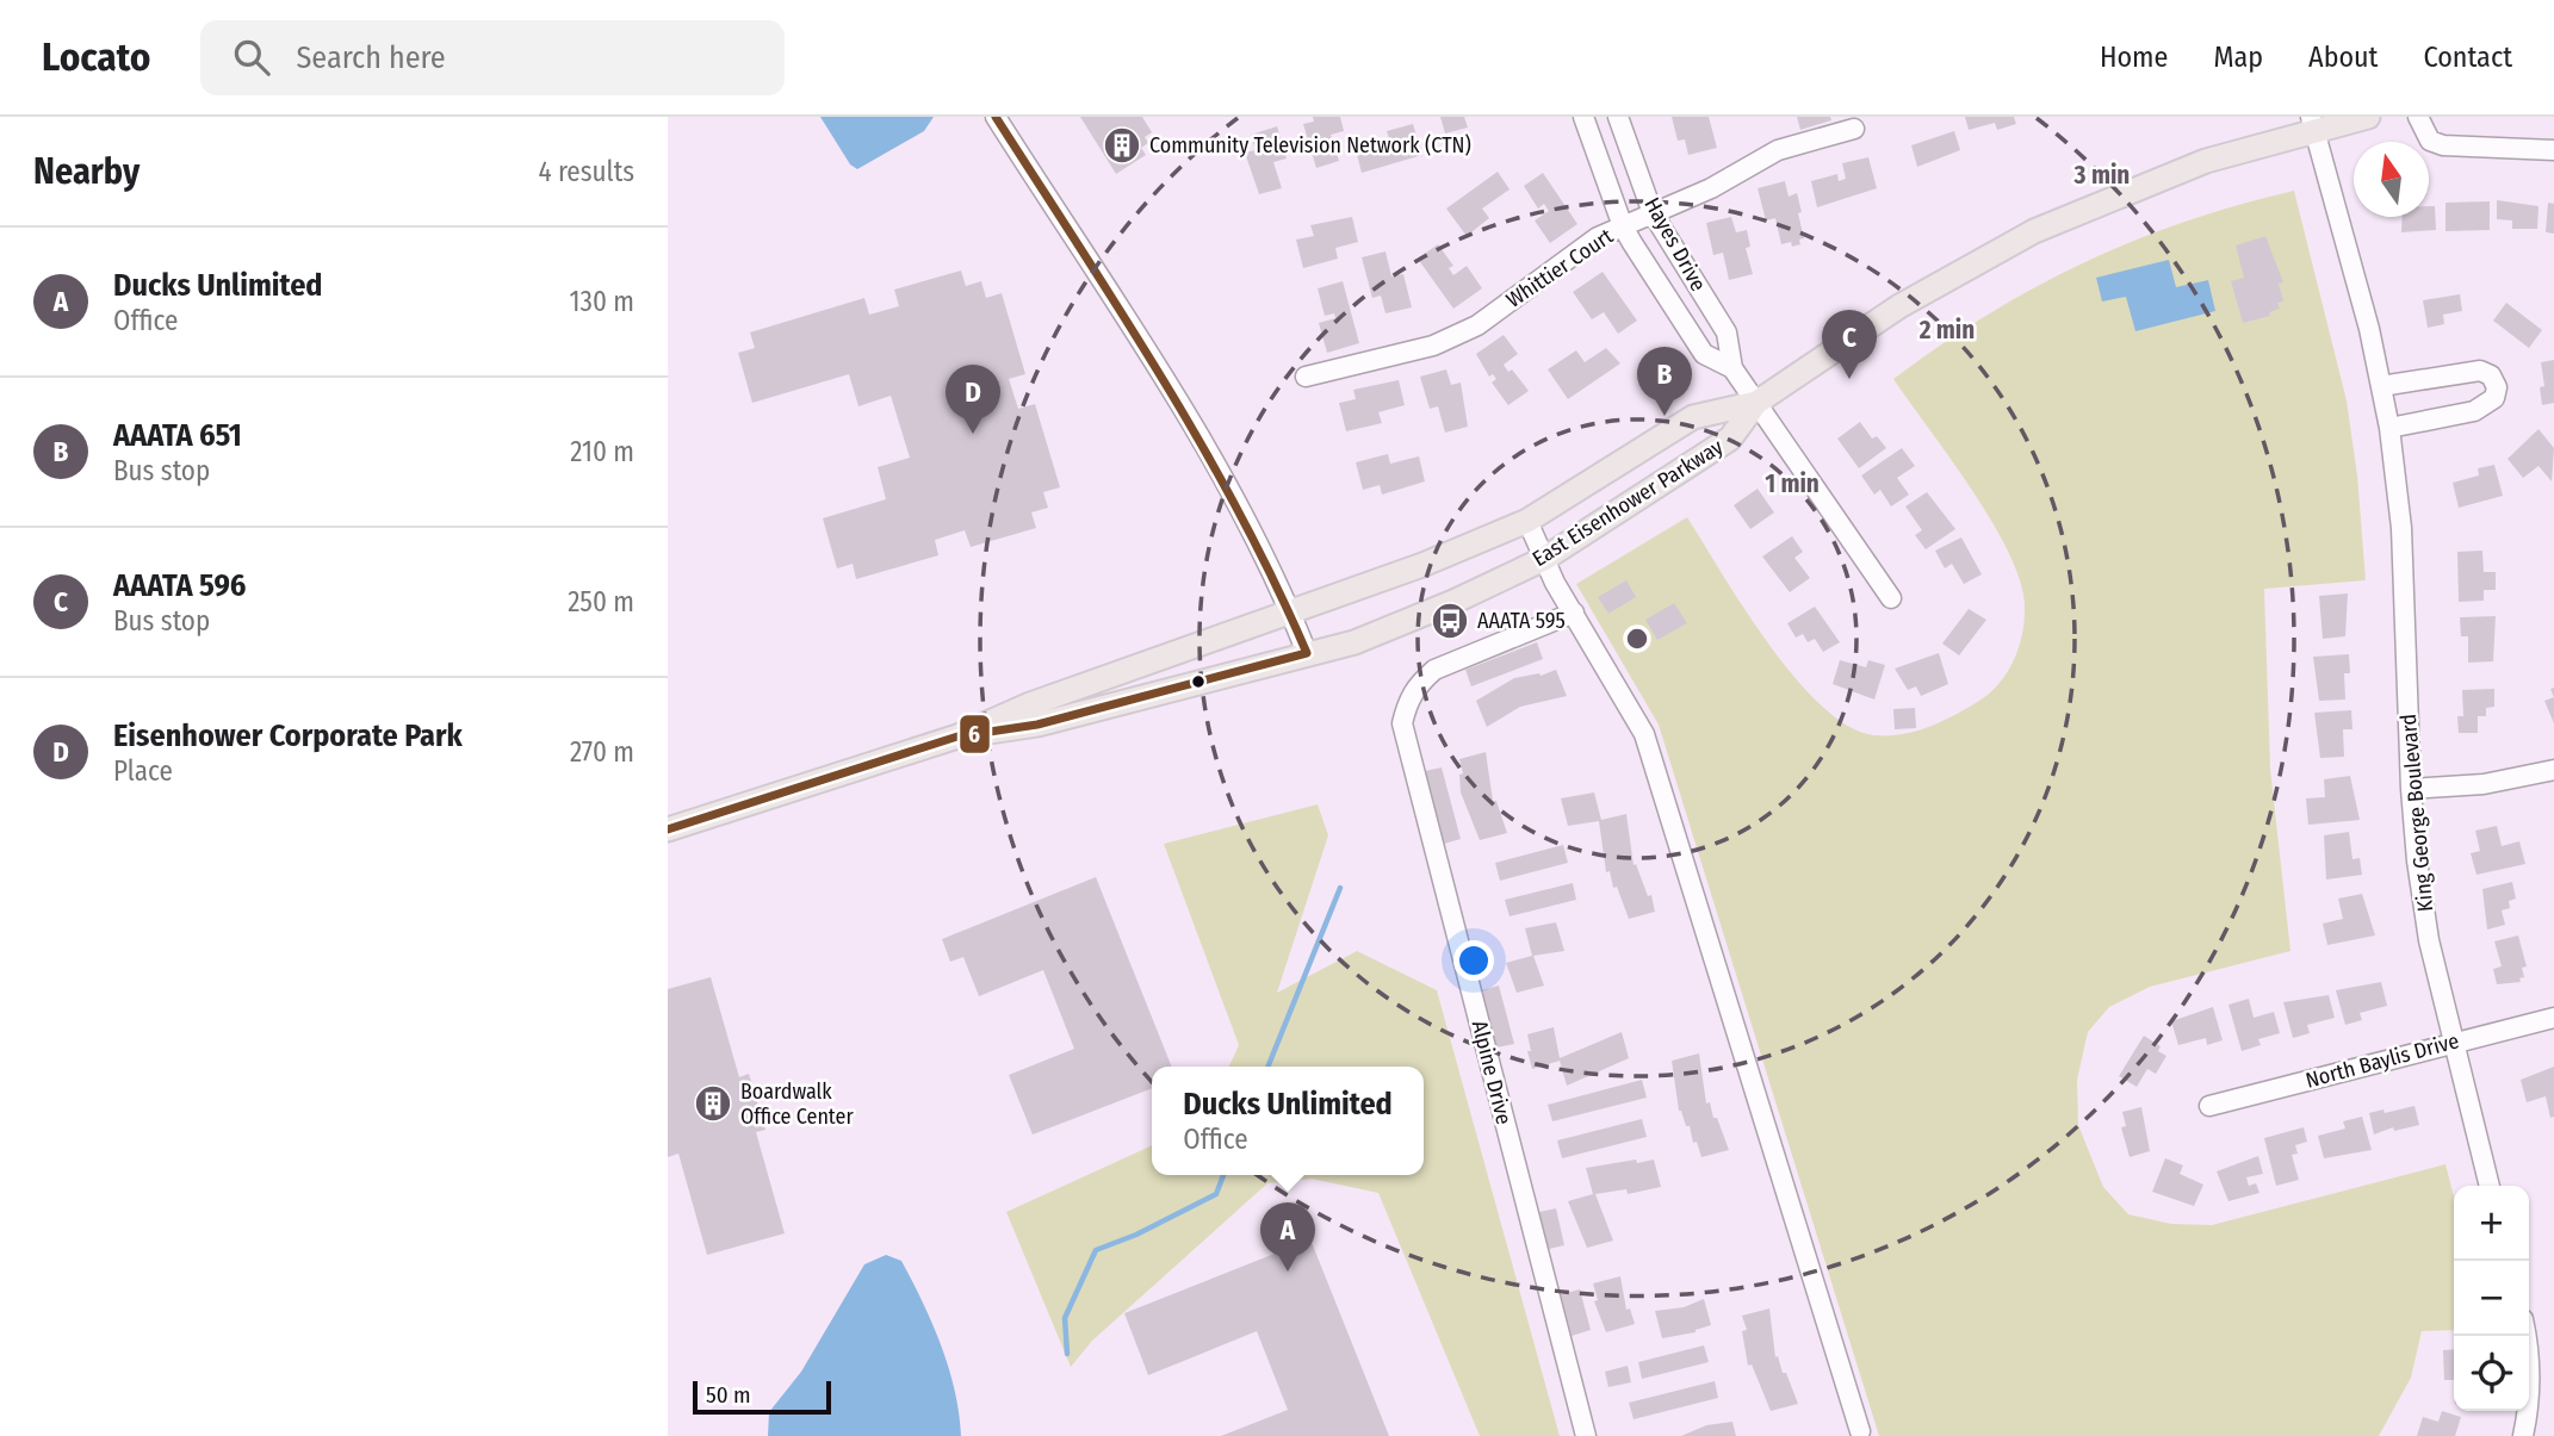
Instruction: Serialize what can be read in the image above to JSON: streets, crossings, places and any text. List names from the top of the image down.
{
  "streets": {
    "main road": ["East Eisenhower Parkway"],
    "street": [
      "Hayes Drive",
      "Whittier Court",
      "King George Boulevard",
      "North Baylis Drive",
      "Alpine Drive"
    ]
  },
  "crossings": [
    ["Hayes Drive", "Whittier Court"],
    ["Hayes Drive", "East Eisenhower Parkway"],
    ["East Eisenhower Parkway", "King George Boulevard"],
    ["King George Boulevard", "North Baylis Drive"]
  ],
  "places": {
    "building": ["Community Television Network (CTN)", "Boardwalk Office Center"],
    "bus stop": ["AAATA 595"]
  },
  "lines": ["transit line 6"],
  "scale_bar": "50 m",
  "north": "top",
  "page": {
    "header": "Locato",
    "search": "Search here",
    "nav": [
      "Home",
      "Map",
      "About",
      "Contact"
    ],
    "heading": ["Nearby", "4 results"],
    "list": [
      {
        "mark": "A",
        "name": "Ducks Unlimited",
        "note": "Office",
        "value": "130 m"
      },
      {
        "mark": "B",
        "name": "AAATA 651",
        "note": "Bus stop",
        "value": "210 m"
      },
      {
        "mark": "C",
        "name": "AAATA 596",
        "note": "Bus stop",
        "value": "250 m"
      },
      {
        "mark": "D",
        "name": "Eisenhower Corporate Park",
        "note": "Place",
        "value": "270 m"
      }
    ],
    "pins": [
      "C",
      "B",
      "D",
      "A"
    ],
    "popup": ["Ducks Unlimited", "Office"],
    "map_buttons": ["+", "−"],
    "scale": "50 m"
  },
  "rings": ["3 min", "2 min", "1 min"]
}
